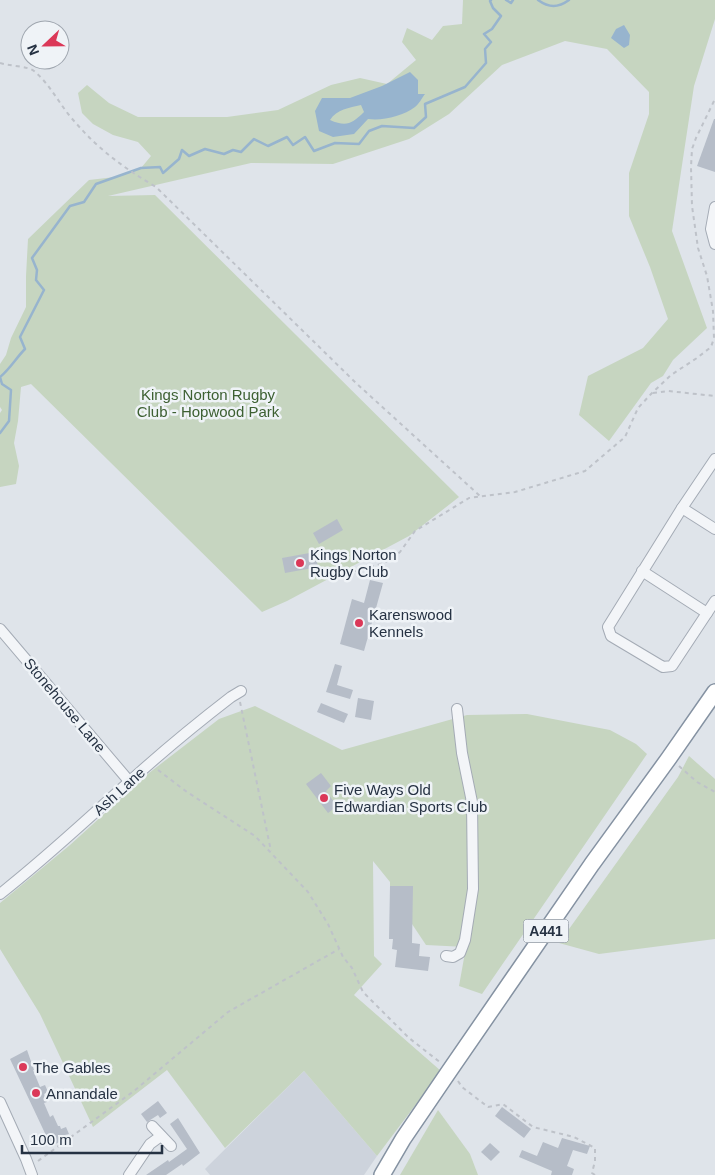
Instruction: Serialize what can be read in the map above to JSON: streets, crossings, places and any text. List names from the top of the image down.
{
  "streets": {
    "highway": ["A441"],
    "street": ["Stonehouse Lane", "Ash Lane"]
  },
  "crossings": [
    ["Stonehouse Lane", "Ash Lane"]
  ],
  "parks": ["Kings Norton Rugby Club - Hopwood Park"],
  "places": [
    "Kings Norton Rugby Club",
    "Karenswood Kennels",
    "Five Ways Old Edwardian Sports Club",
    "The Gables",
    "Annandale"
  ],
  "scale_bar": "100 m",
  "north": "left"
}
